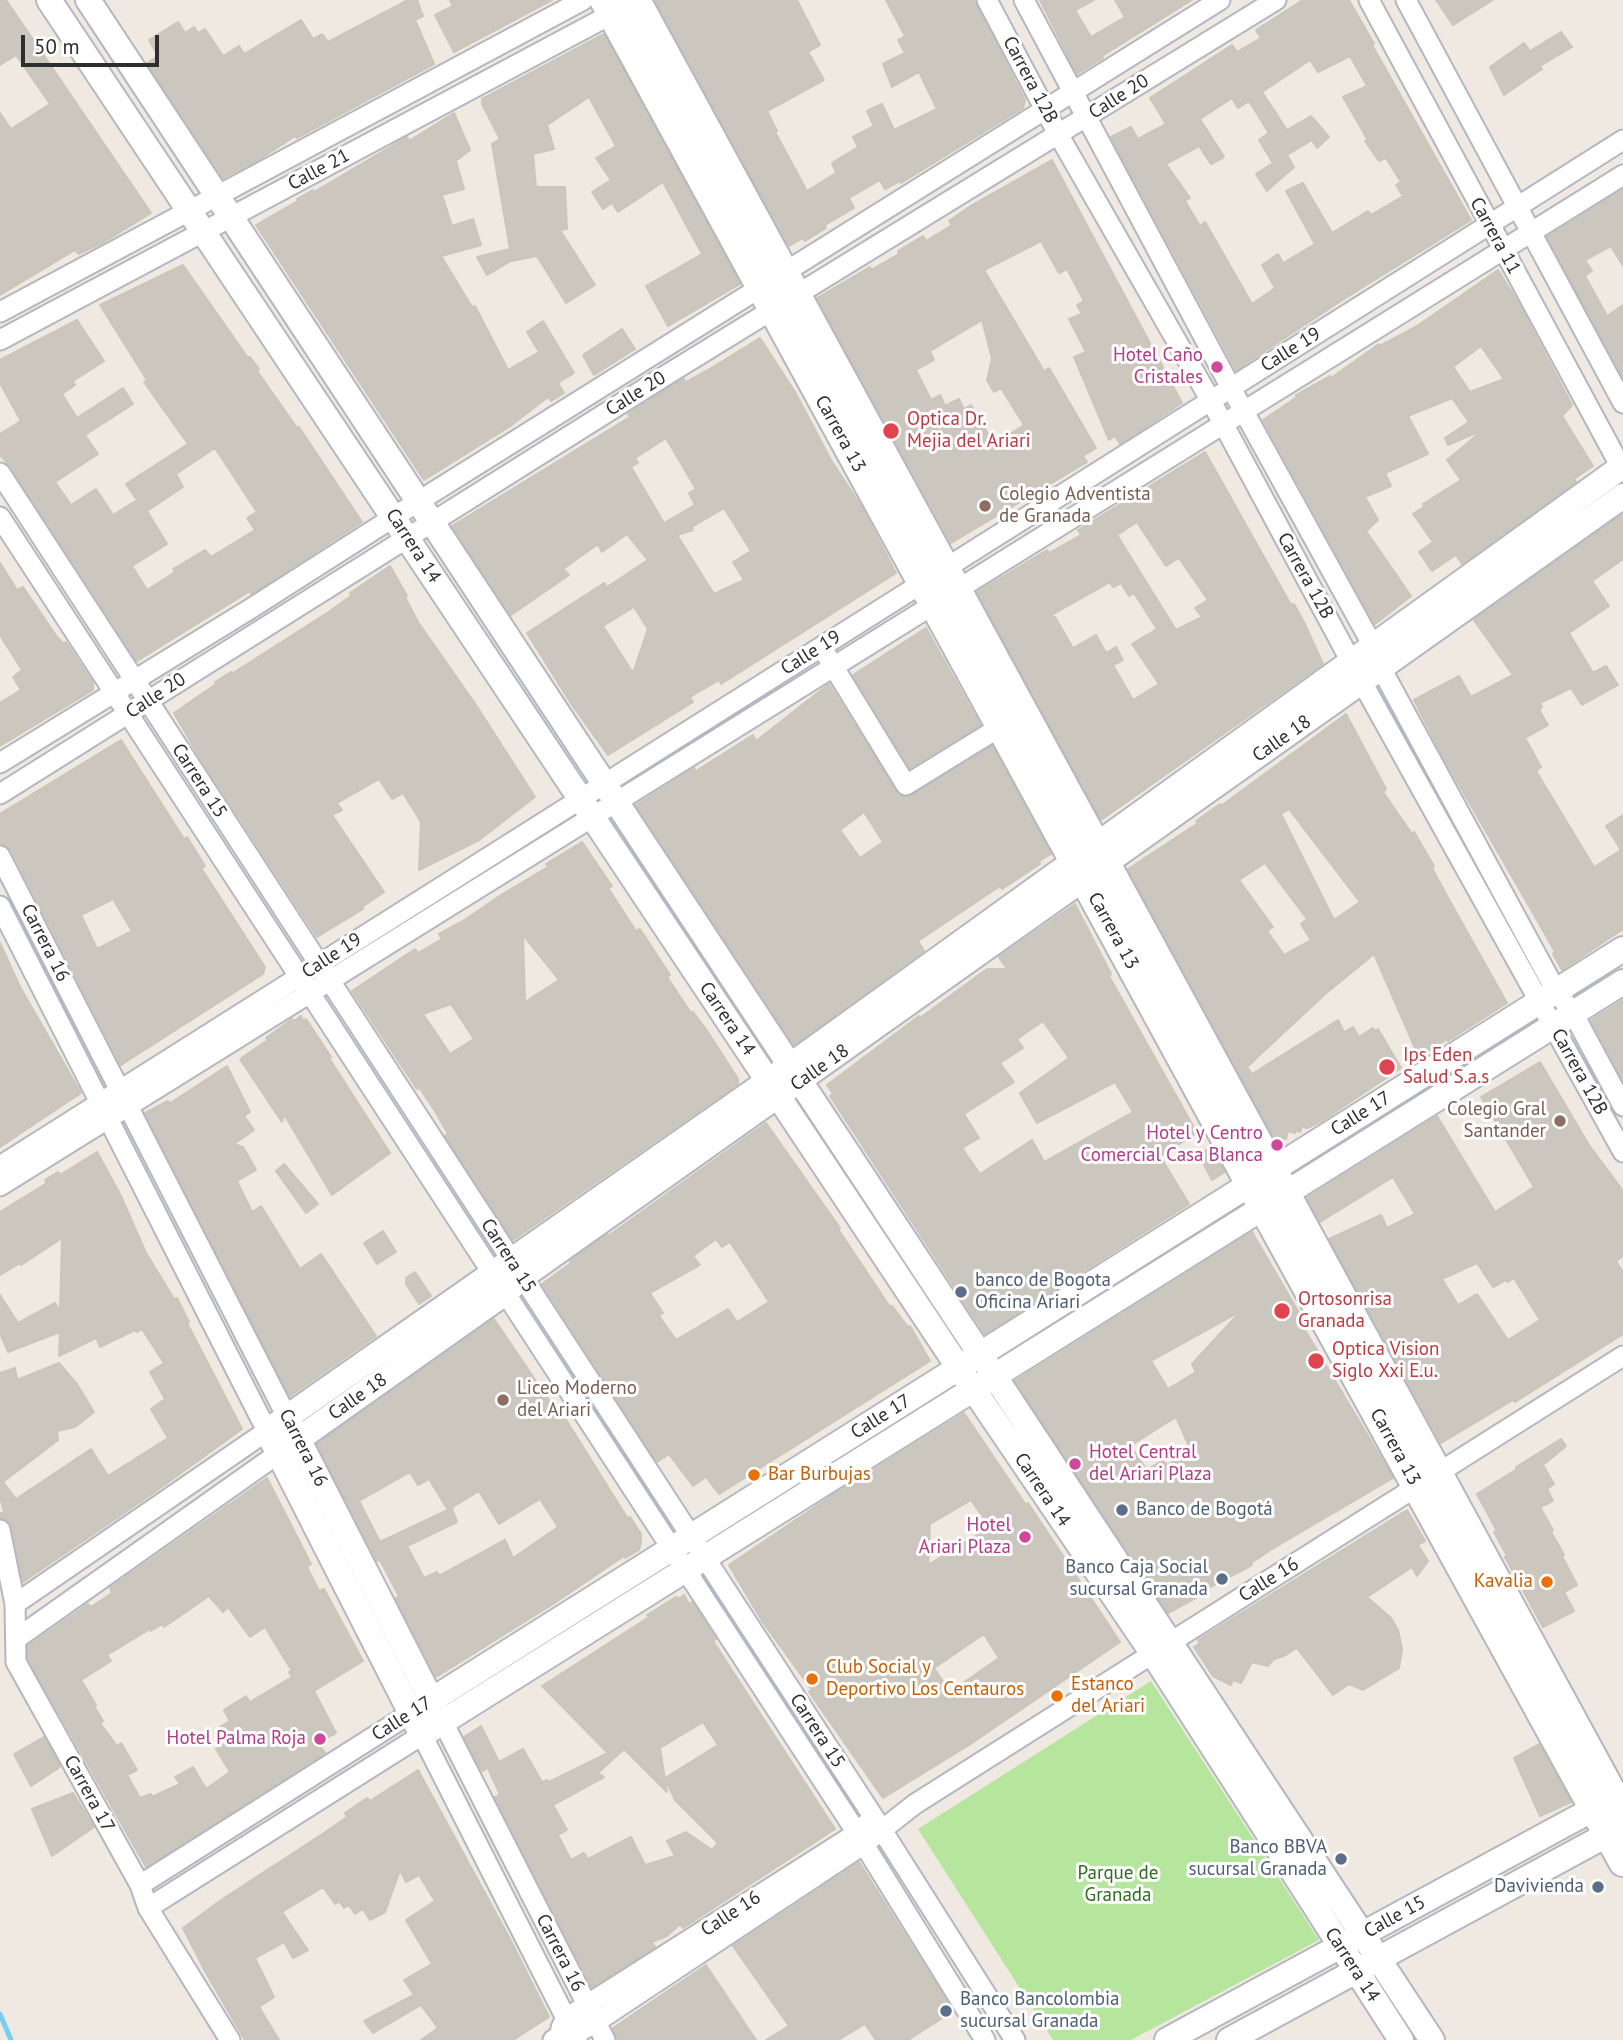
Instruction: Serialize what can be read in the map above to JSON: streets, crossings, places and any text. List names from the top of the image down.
{
  "streets": {
    "main road": ["Carrera 13"],
    "street": [
      "Carrera 12B",
      "Calle 20",
      "Calle 21",
      "Carrera 11",
      "Calle 19",
      "Carrera 14",
      "Calle 18",
      "Carrera 15",
      "Carrera 16",
      "Calle 17",
      "Calle 16",
      "Carrera 17",
      "Calle 15"
    ]
  },
  "crossings": [
    ["Carrera 12B", "Calle 20"],
    ["Carrera 12B", "Calle 19"],
    ["Carrera 12B", "Calle 18"],
    ["Carrera 12B", "Calle 17"],
    ["Calle 20", "Carrera 13"],
    ["Calle 20", "Carrera 14"],
    ["Calle 20", "Carrera 15"],
    ["Calle 21", "Carrera 13"],
    ["Calle 21", "Carrera 14"],
    ["Carrera 11", "Calle 19"],
    ["Carrera 11", "Calle 18"],
    ["Calle 19", "Carrera 13"],
    ["Calle 19", "Carrera 14"],
    ["Calle 19", "Carrera 15"],
    ["Calle 19", "Carrera 16"],
    ["Carrera 13", "Calle 18"],
    ["Carrera 13", "Calle 17"],
    ["Carrera 13", "Calle 16"],
    ["Carrera 13", "Calle 15"],
    ["Carrera 14", "Calle 18"],
    ["Carrera 14", "Calle 17"],
    ["Carrera 14", "Calle 16"],
    ["Carrera 14", "Calle 15"],
    ["Calle 18", "Carrera 15"],
    ["Calle 18", "Carrera 16"],
    ["Calle 18", "Carrera 17"],
    ["Carrera 15", "Calle 17"],
    ["Carrera 15", "Calle 16"],
    ["Carrera 16", "Calle 17"],
    ["Carrera 16", "Calle 16"],
    ["Calle 17", "Carrera 17"]
  ],
  "parks": ["Parque de Granada"],
  "places": [
    "Hotel Caño Cristales",
    "Optica Dr. Mejia del Ariari",
    "Colegio Adventista de Granada",
    "Ips Eden Salud S.a.s",
    "Colegio Gral Santander",
    "Hotel y Centro Comercial Casa Blanca",
    "banco de Bogota Oficina Ariari",
    "Ortosonrisa Granada",
    "Optica Vision Siglo Xxi E.u.",
    "Liceo Moderno del Ariari",
    "Hotel Central del Ariari Plaza",
    "Bar Burbujas",
    "Banco de Bogotá",
    "Hotel Ariari Plaza",
    "Banco Caja Social sucursal Granada",
    "Kavalia",
    "Club Social y Deportivo Los Centauros",
    "Estanco del Ariari",
    "Hotel Palma Roja",
    "Banco BBVA sucursal Granada",
    "Davivienda",
    "Banco Bancolombia sucursal Granada"
  ],
  "scale_bar": "50 m"
}
